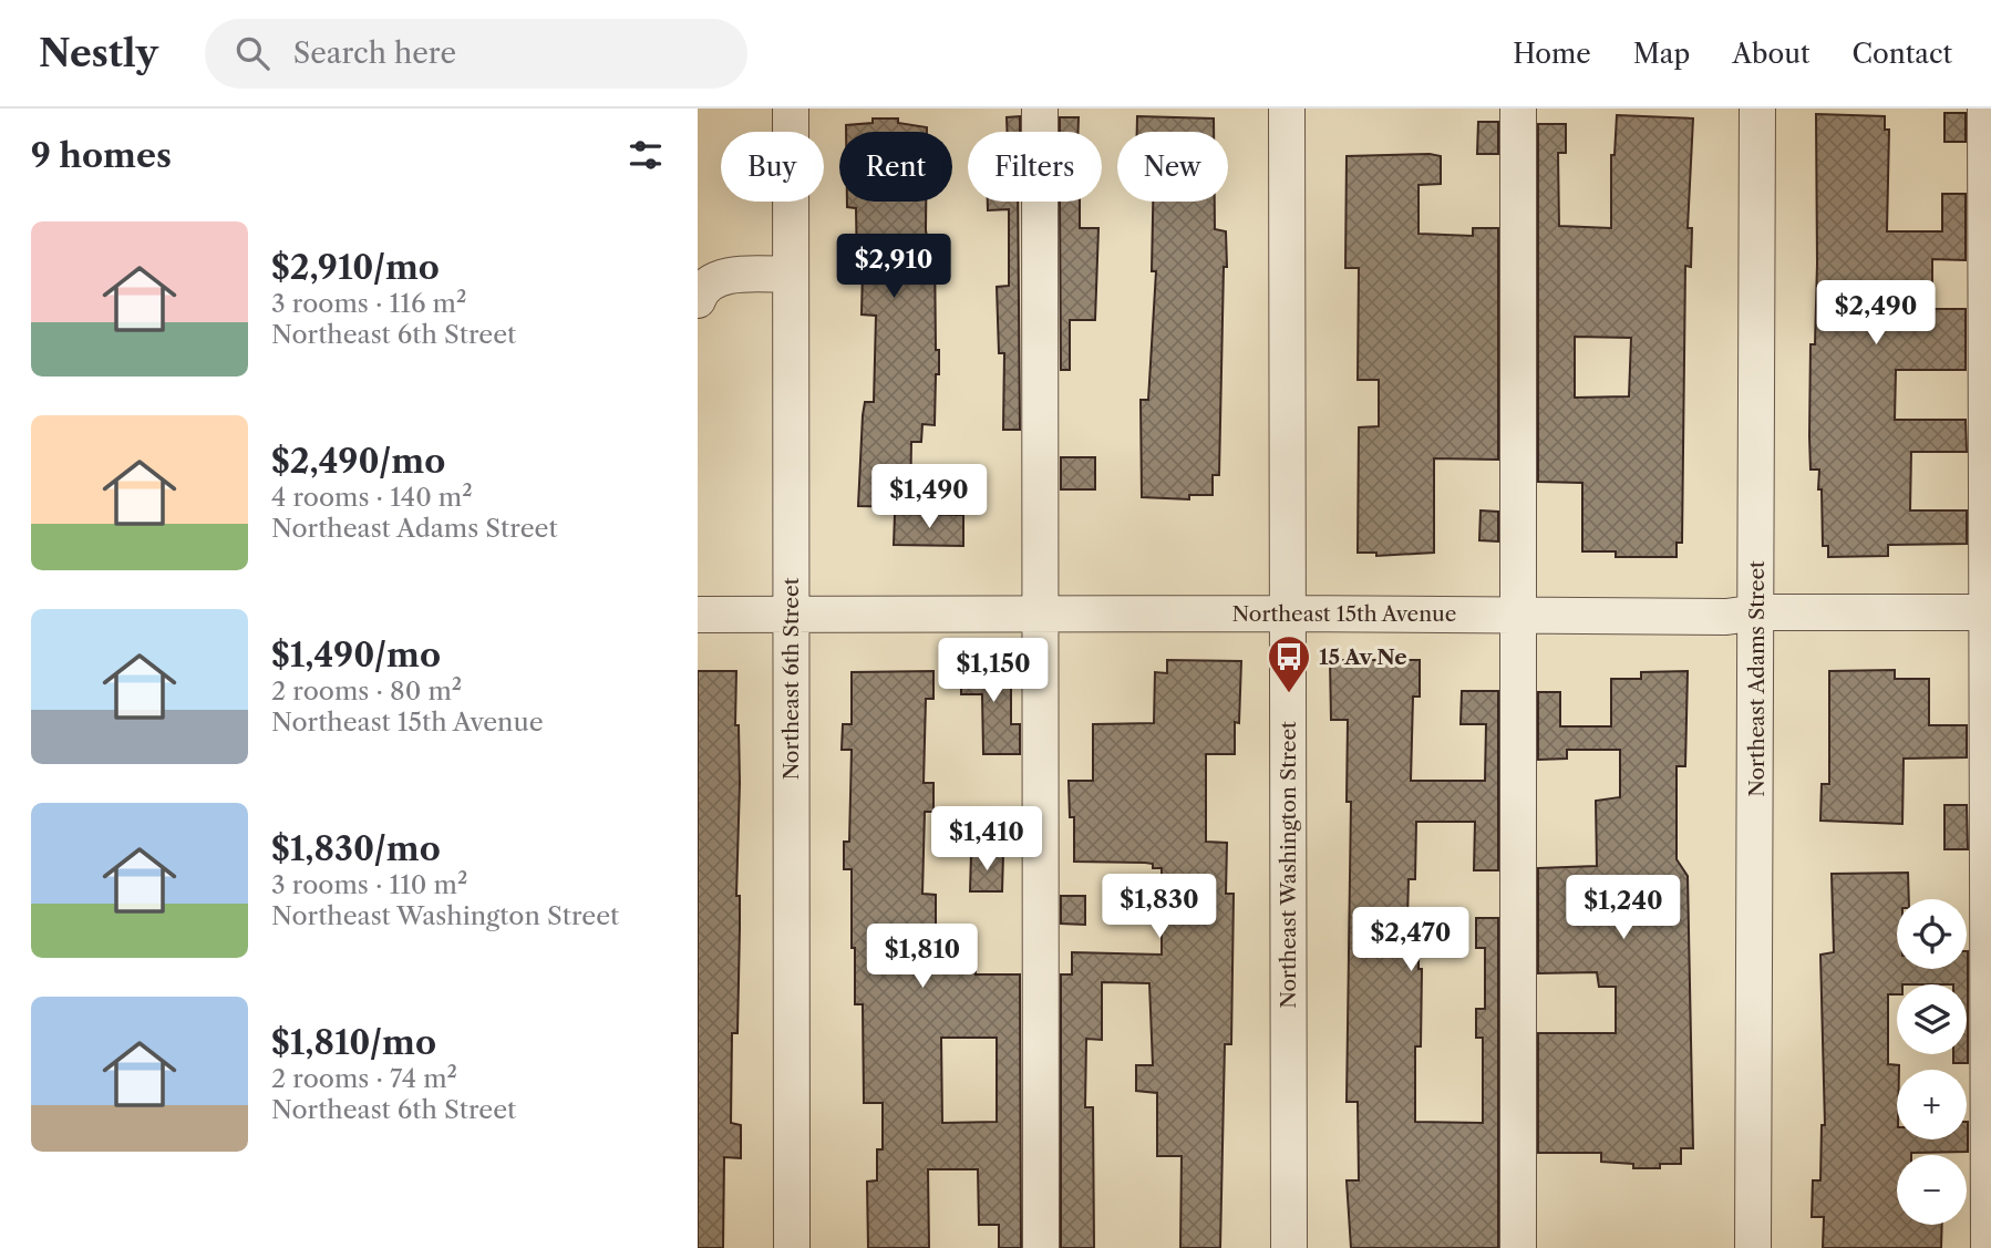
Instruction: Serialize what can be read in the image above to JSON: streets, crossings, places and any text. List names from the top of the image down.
{
  "streets": {
    "street": [
      "Northeast 15th Avenue",
      "Northeast 6th Street",
      "Northeast Adams Street",
      "Northeast Washington Street"
    ]
  },
  "crossings": [
    ["Northeast 15th Avenue", "Northeast 6th Street"],
    ["Northeast 15th Avenue", "Northeast Adams Street"],
    ["Northeast 15th Avenue", "Northeast Washington Street"]
  ],
  "places": {
    "bus stop": ["15 Av Ne"]
  },
  "page": {
    "header": "Nestly",
    "search": "Search here",
    "nav": [
      "Home",
      "Map",
      "About",
      "Contact"
    ],
    "heading": "9 homes",
    "chip": [
      "Buy",
      "Rent",
      "Filters",
      "New"
    ],
    "list": [
      {
        "name": "$2,910/mo",
        "note": "3 rooms · 116 m² · Northeast 6th Street"
      },
      {
        "name": "$2,490/mo",
        "note": "4 rooms · 140 m² · Northeast Adams Street"
      },
      {
        "name": "$1,490/mo",
        "note": "2 rooms · 80 m² · Northeast 15th Avenue"
      },
      {
        "name": "$1,830/mo",
        "note": "3 rooms · 110 m² · Northeast Washington Street"
      },
      {
        "name": "$1,810/mo",
        "note": "2 rooms · 74 m² · Northeast 6th Street"
      }
    ],
    "price": [
      "$2,910",
      "$2,490",
      "$1,490",
      "$1,150",
      "$1,410",
      "$1,830",
      "$1,240",
      "$2,470",
      "$1,810"
    ],
    "map_buttons": ["+", "−"]
  }
}
